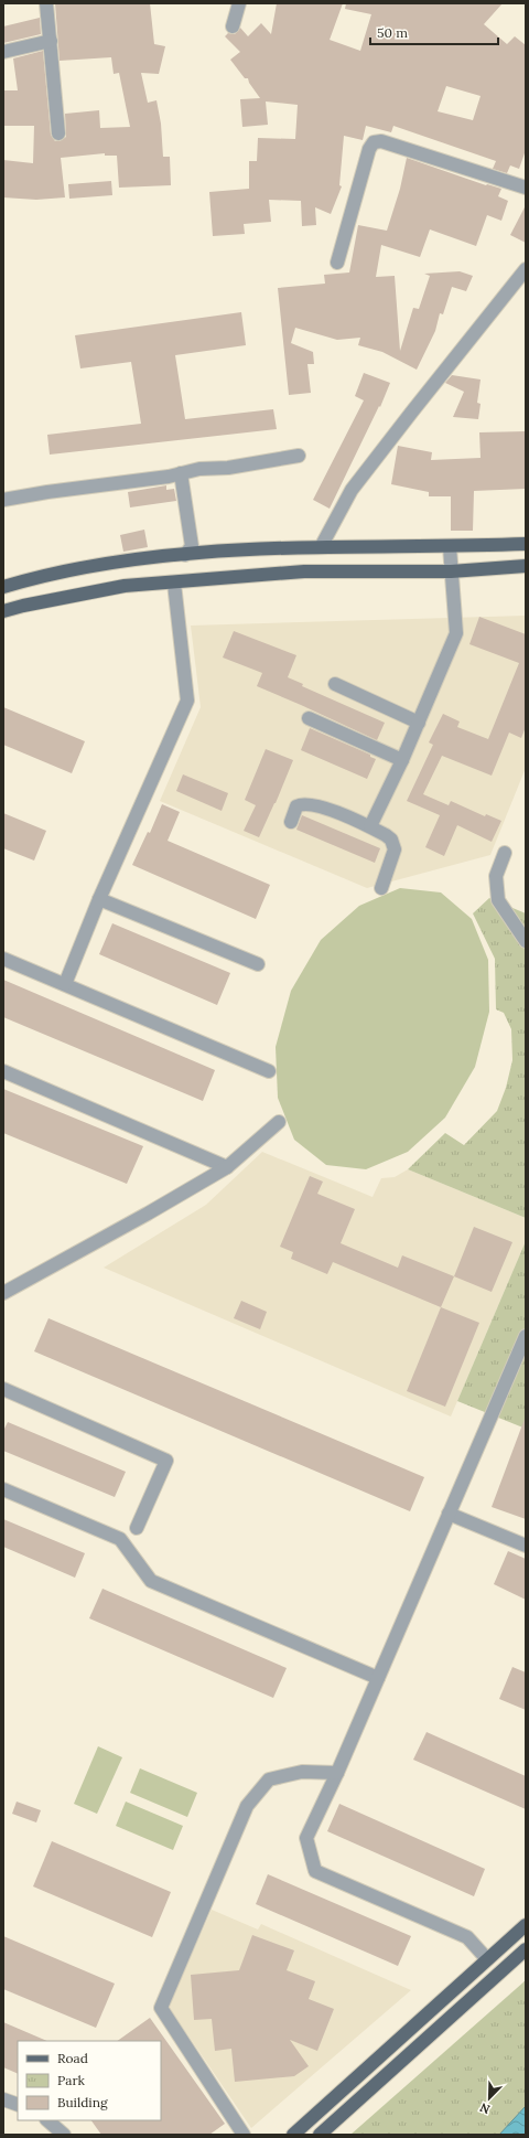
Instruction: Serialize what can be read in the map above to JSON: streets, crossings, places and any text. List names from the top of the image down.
{
  "legend": ["Road", "Park", "Building"],
  "scale_bar": "50 m",
  "north": "bottom left"
}
